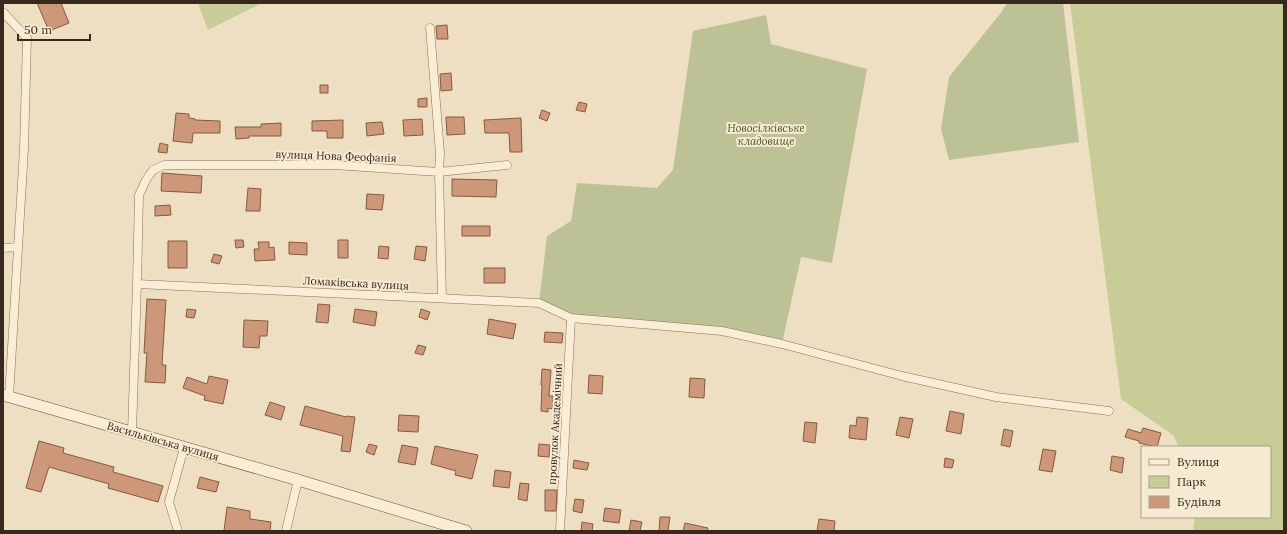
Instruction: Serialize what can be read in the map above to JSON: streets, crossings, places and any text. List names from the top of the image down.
{
  "streets": {
    "street": [
      "вулиця Нова Феофанія",
      "Ломаківська вулиця",
      "провулок Академічний",
      "Васильківська вулиця"
    ]
  },
  "crossings": [
    ["вулиця Нова Феофанія", "Ломаківська вулиця"],
    ["Ломаківська вулиця", "провулок Академічний"]
  ],
  "parks": ["Новосілківське кладовище"],
  "legend": ["Вулиця", "Парк", "Будівля"],
  "scale_bar": "50 m"
}
